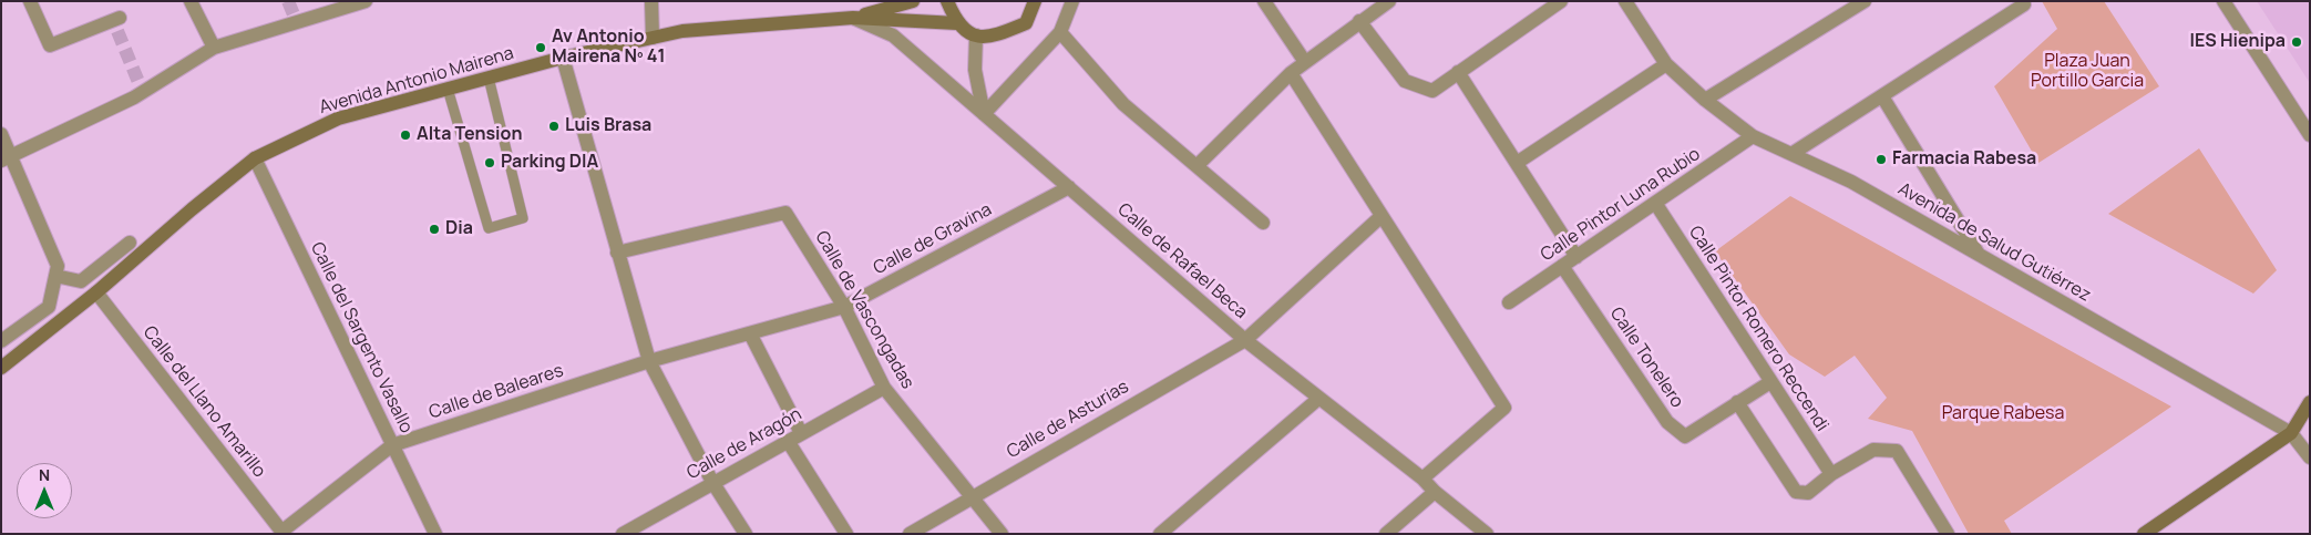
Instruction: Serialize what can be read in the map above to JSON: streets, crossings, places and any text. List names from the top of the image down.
{
  "streets": {
    "main road": ["Avenida Antonio Mairena"],
    "street": [
      "Calle Pintor Luna Rubio",
      "Calle de Gravina",
      "Avenida de Salud Gutiérrez",
      "Calle de Rafael Beca",
      "Calle de Vascongadas",
      "Calle Pintor Romero Reccendi",
      "Calle del Sargento Vasallo",
      "Calle Tonelero",
      "Calle de Baleares",
      "Calle del Llano Amarillo",
      "Calle de Asturias",
      "Calle de Aragón"
    ]
  },
  "crossings": [
    ["Avenida Antonio Mairena", "Calle de Rafael Beca"],
    ["Avenida Antonio Mairena", "Calle del Sargento Vasallo"],
    ["Avenida Antonio Mairena", "Calle del Llano Amarillo"],
    ["Calle Pintor Luna Rubio", "Avenida de Salud Gutiérrez"],
    ["Calle Pintor Luna Rubio", "Calle Pintor Romero Reccendi"],
    ["Calle Pintor Luna Rubio", "Calle Tonelero"],
    ["Calle de Gravina", "Calle de Rafael Beca"],
    ["Calle de Gravina", "Calle de Vascongadas"],
    ["Calle de Gravina", "Calle de Baleares"],
    ["Calle de Rafael Beca", "Calle de Asturias"],
    ["Calle de Vascongadas", "Calle de Asturias"],
    ["Calle de Vascongadas", "Calle de Aragón"],
    ["Calle Pintor Romero Reccendi", "Calle Tonelero"],
    ["Calle del Sargento Vasallo", "Calle de Baleares"],
    ["Calle de Baleares", "Calle del Llano Amarillo"]
  ],
  "parks": ["Plaza Juan Portillo Garcia", "Parque Rabesa"],
  "places": [
    "IES Hienipa",
    "Av Antonio Mairena Nº 41",
    "Luis Brasa",
    "Alta Tension",
    "Farmacia Rabesa",
    "Parking DIA",
    "Dia"
  ],
  "north": "top"
}
